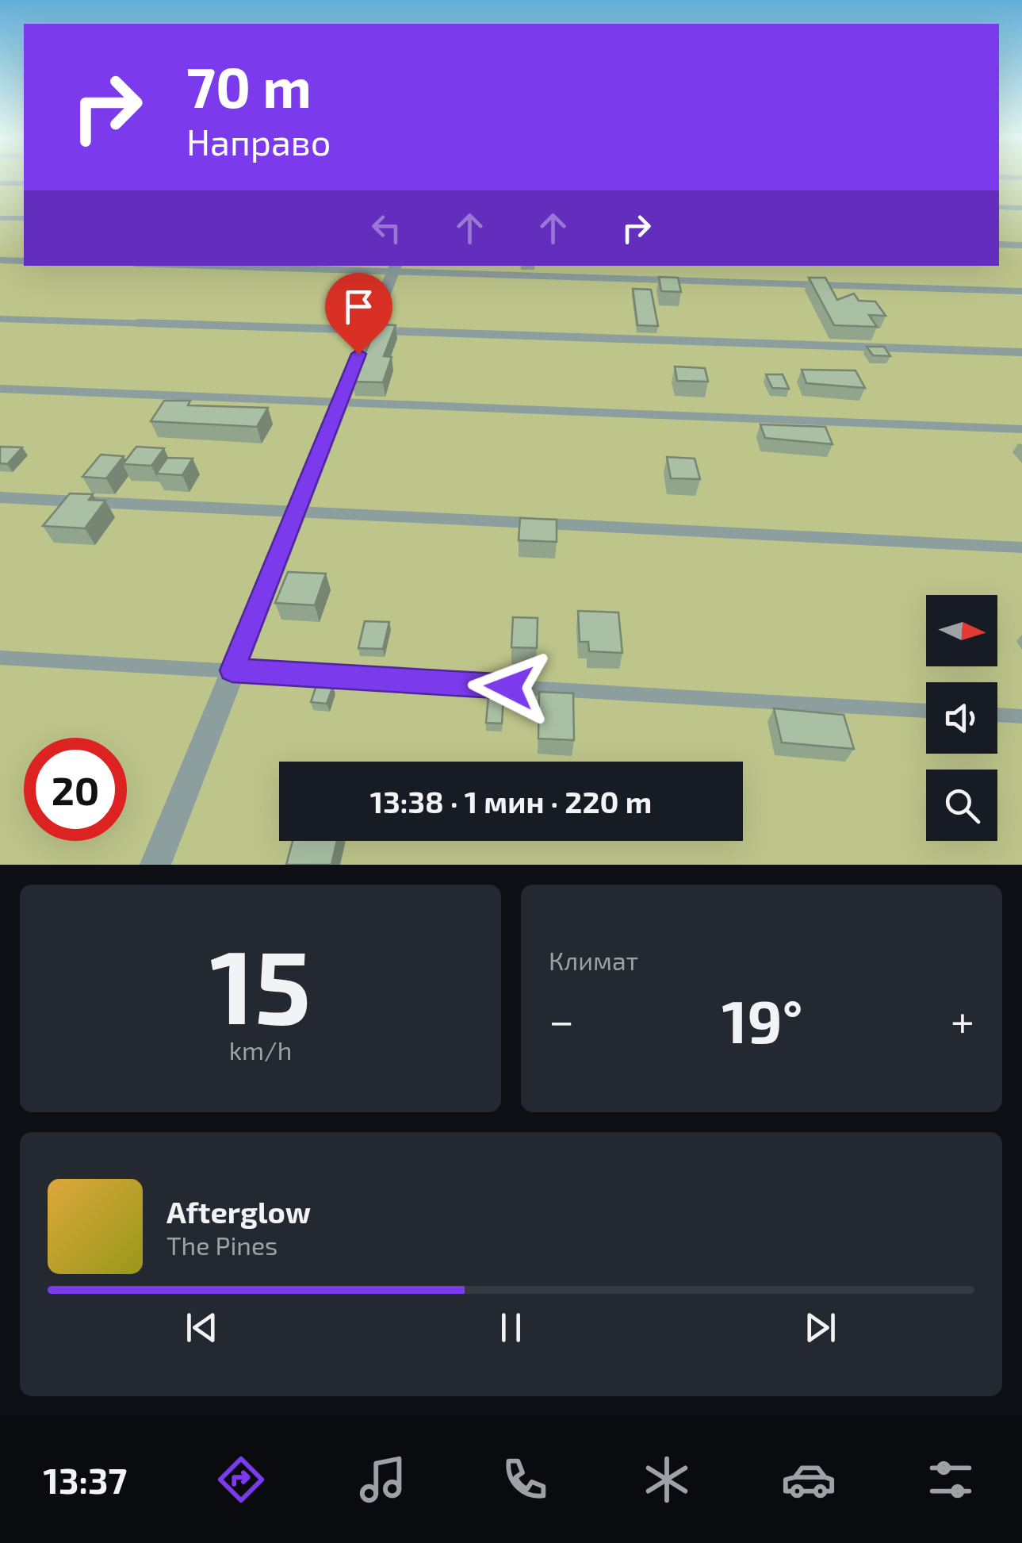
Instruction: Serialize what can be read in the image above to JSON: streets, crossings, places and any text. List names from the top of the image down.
{
  "north": "right",
  "page": {
    "turn": ["70 m", "Направо"],
    "limit": "20",
    "trip": "13:38 · 1 мин · 220 m",
    "tile": [
      ["15", "km/h"],
      "Климат"
    ],
    "heat": ["−", "19°", "+"],
    "song": ["Afterglow", "The Pines"],
    "tabs": "13:37"
  }
}
